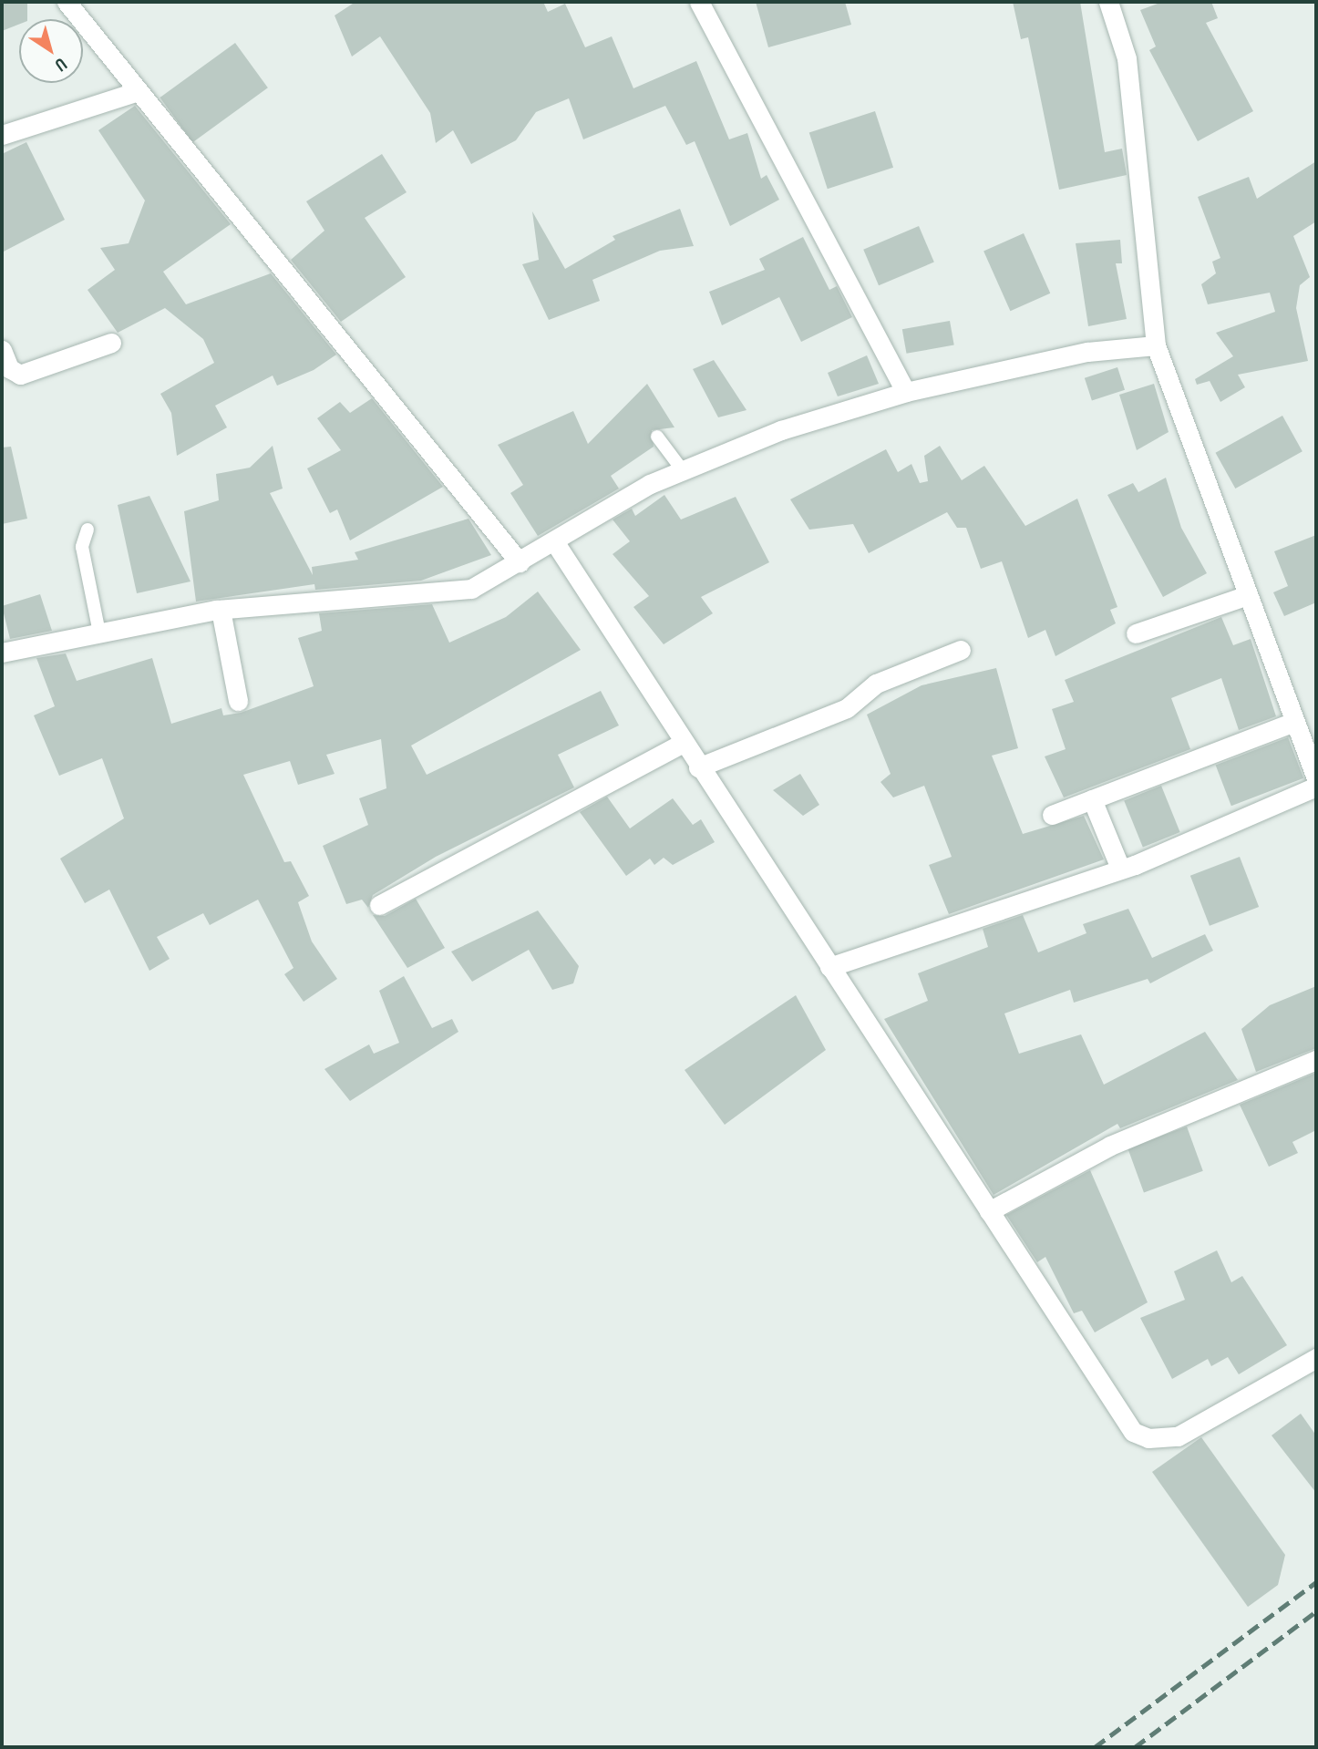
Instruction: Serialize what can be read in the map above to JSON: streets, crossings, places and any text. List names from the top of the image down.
{
  "north": "bottom right"
}
